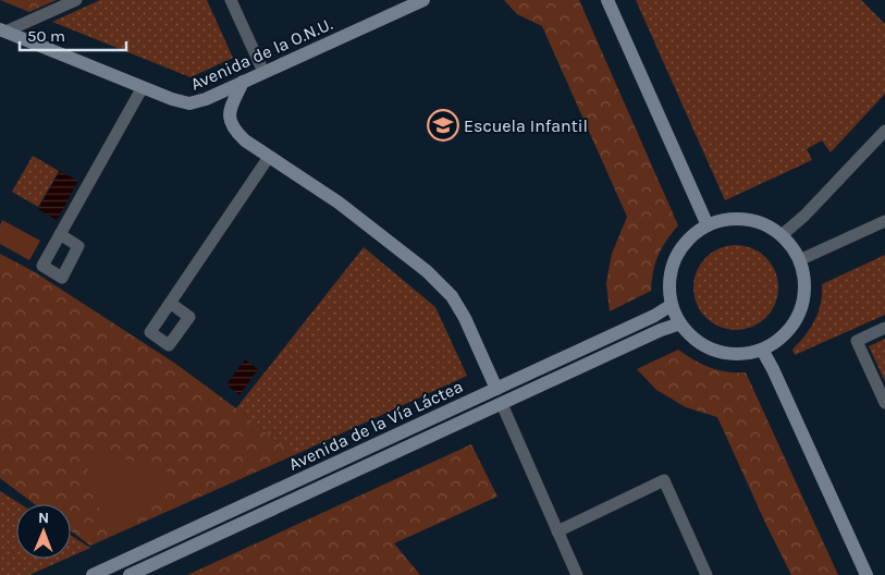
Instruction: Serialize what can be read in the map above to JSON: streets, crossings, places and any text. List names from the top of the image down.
{
  "streets": {
    "street": ["Avenida de la O.N.U.", "Avenida de la Vía Láctea"]
  },
  "places": {
    "school or university": ["Escuela Infantil"]
  },
  "scale_bar": "50 m",
  "north": "top"
}
